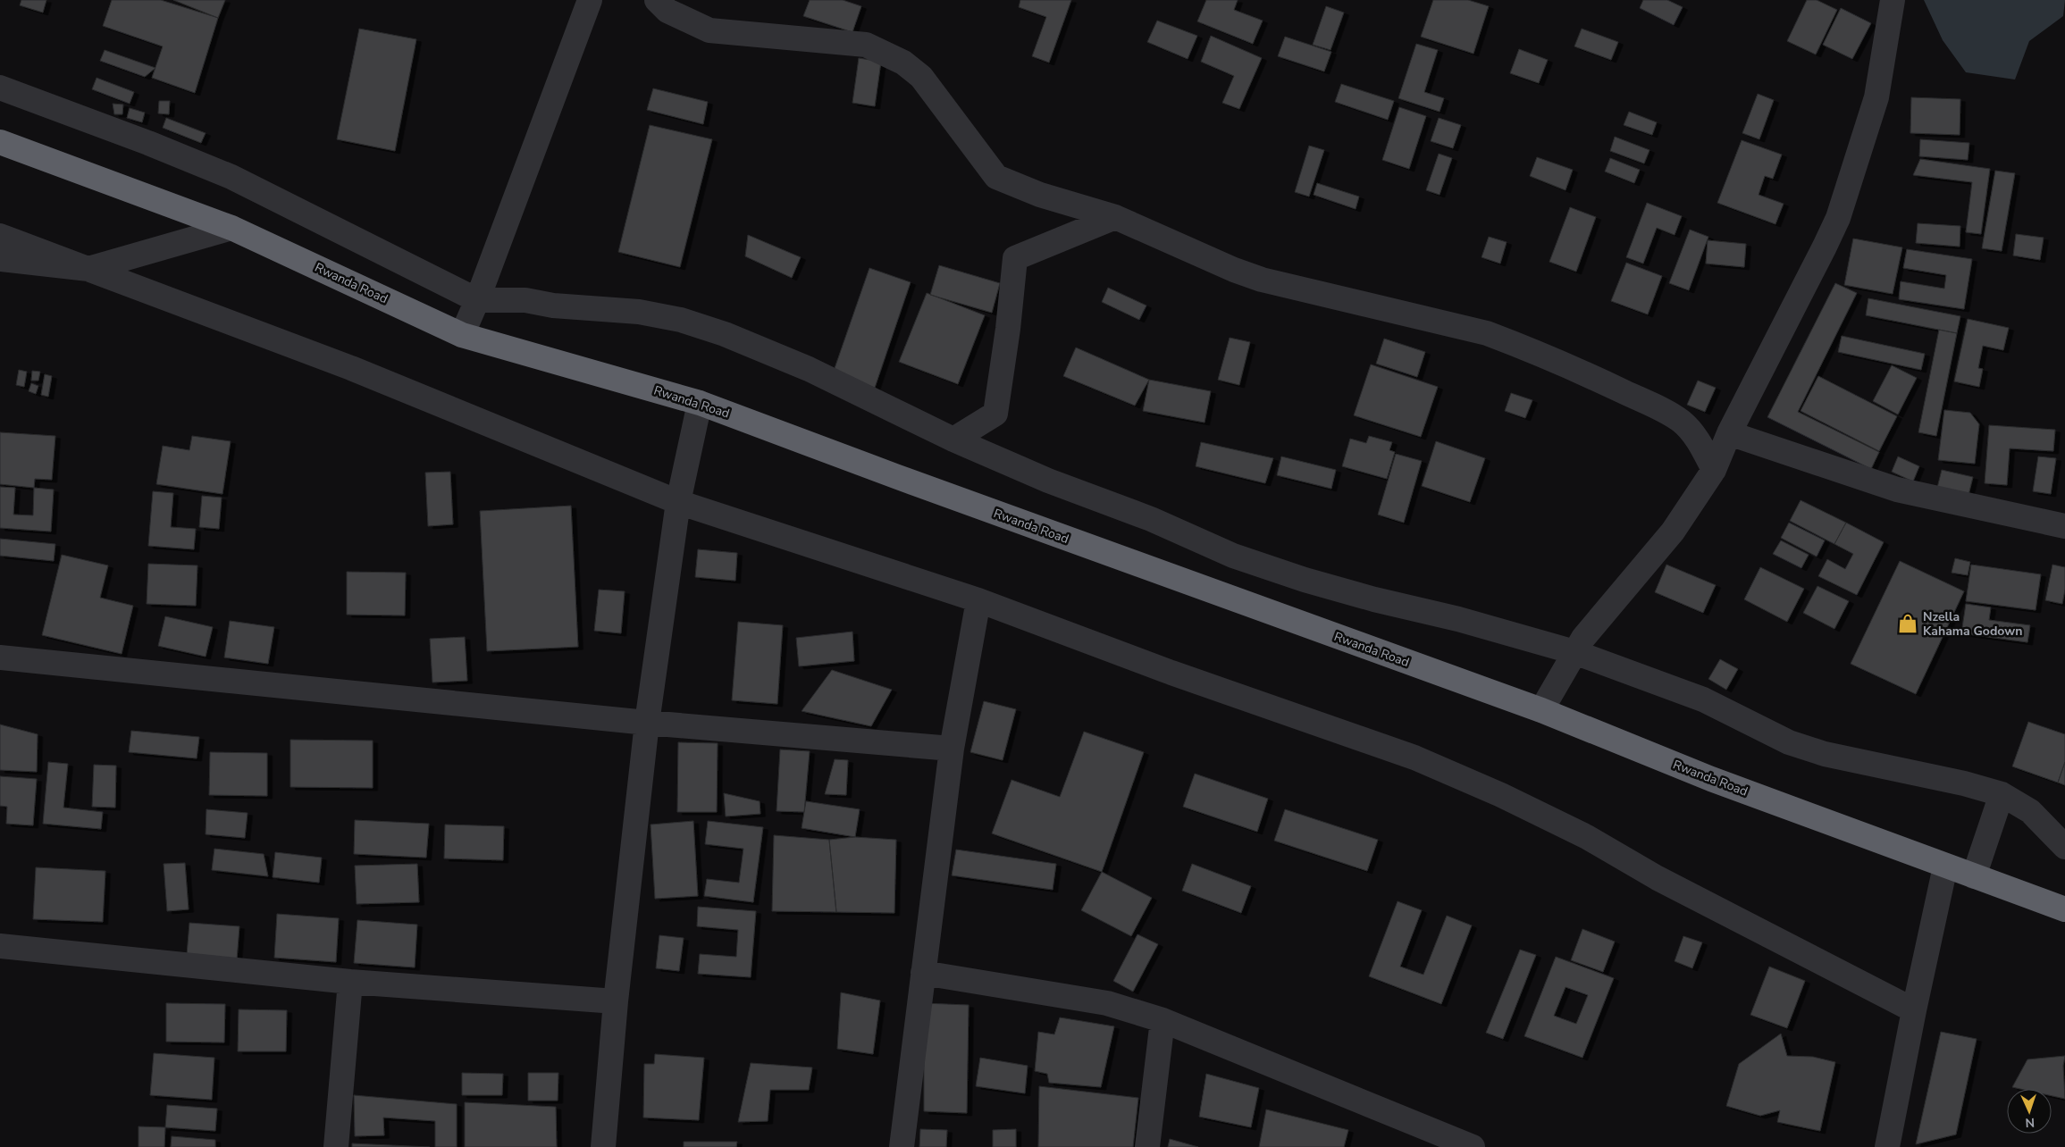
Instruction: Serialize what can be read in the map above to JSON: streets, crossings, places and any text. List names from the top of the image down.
{
  "streets": {
    "highway": ["Rwanda Road"]
  },
  "places": {
    "shop": ["Nzella Kahama Godown"]
  },
  "north": "bottom"
}
